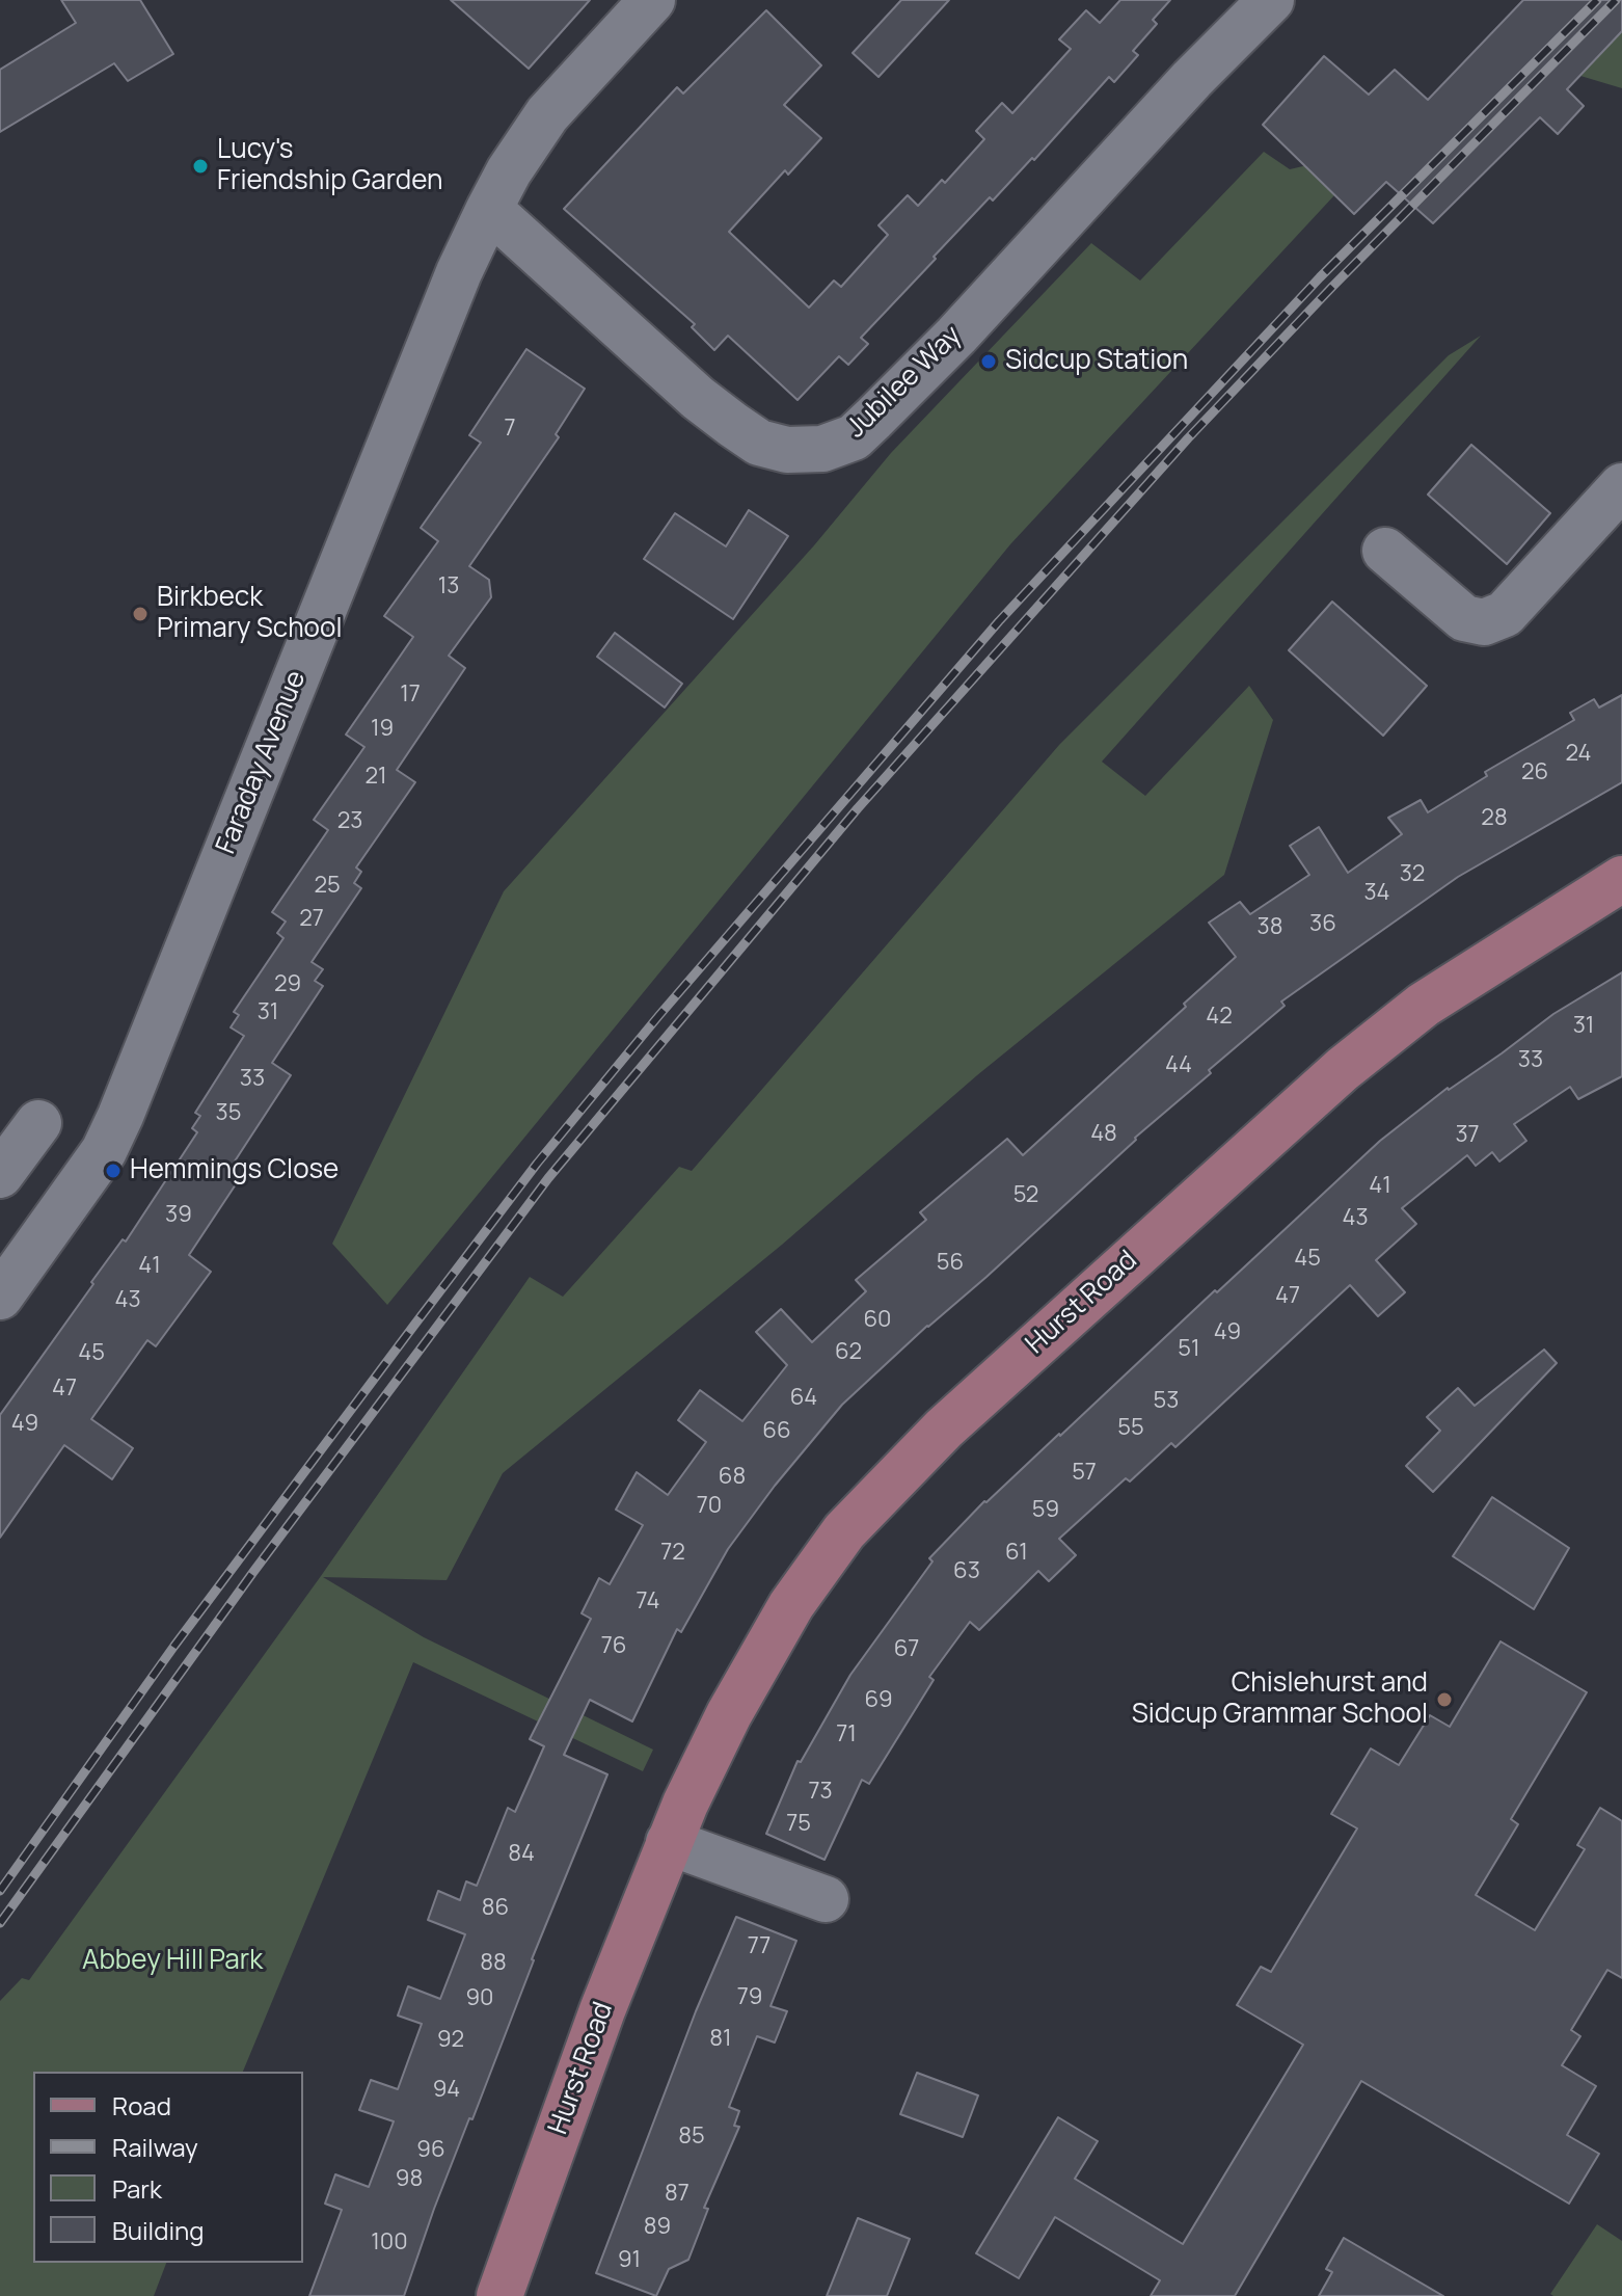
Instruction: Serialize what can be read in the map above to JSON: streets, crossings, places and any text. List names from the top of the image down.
{
  "streets": {
    "main road": ["Hurst Road"],
    "street": ["Jubilee Way", "Faraday Avenue"]
  },
  "crossings": [
    ["Jubilee Way", "Faraday Avenue"]
  ],
  "parks": ["Abbey Hill Park"],
  "places": [
    "Lucy's Friendship Garden",
    "Sidcup Station",
    "Birkbeck Primary School",
    "Hemmings Close",
    "Chislehurst and Sidcup Grammar School"
  ],
  "house_numbers": [
    "7",
    "13",
    "17",
    "19",
    "24",
    "26",
    "21",
    "28",
    "23",
    "32",
    "25",
    "34",
    "27",
    "36",
    "38",
    "29",
    "31",
    "42",
    "31",
    "33",
    "44",
    "33",
    "35",
    "48",
    "37",
    "41",
    "52",
    "39",
    "43",
    "45",
    "56",
    "41",
    "47",
    "43",
    "60",
    "49",
    "51",
    "62",
    "45",
    "47",
    "64",
    "53",
    "49",
    "55",
    "66",
    "57",
    "68",
    "70",
    "59",
    "72",
    "61",
    "63",
    "74",
    "76",
    "67",
    "69",
    "71",
    "73",
    "75",
    "84",
    "86",
    "77",
    "88",
    "79",
    "90",
    "81",
    "92",
    "94",
    "85",
    "96",
    "98",
    "87",
    "89",
    "100",
    "91"
  ],
  "legend": [
    "Road",
    "Railway",
    "Park",
    "Building"
  ]
}
